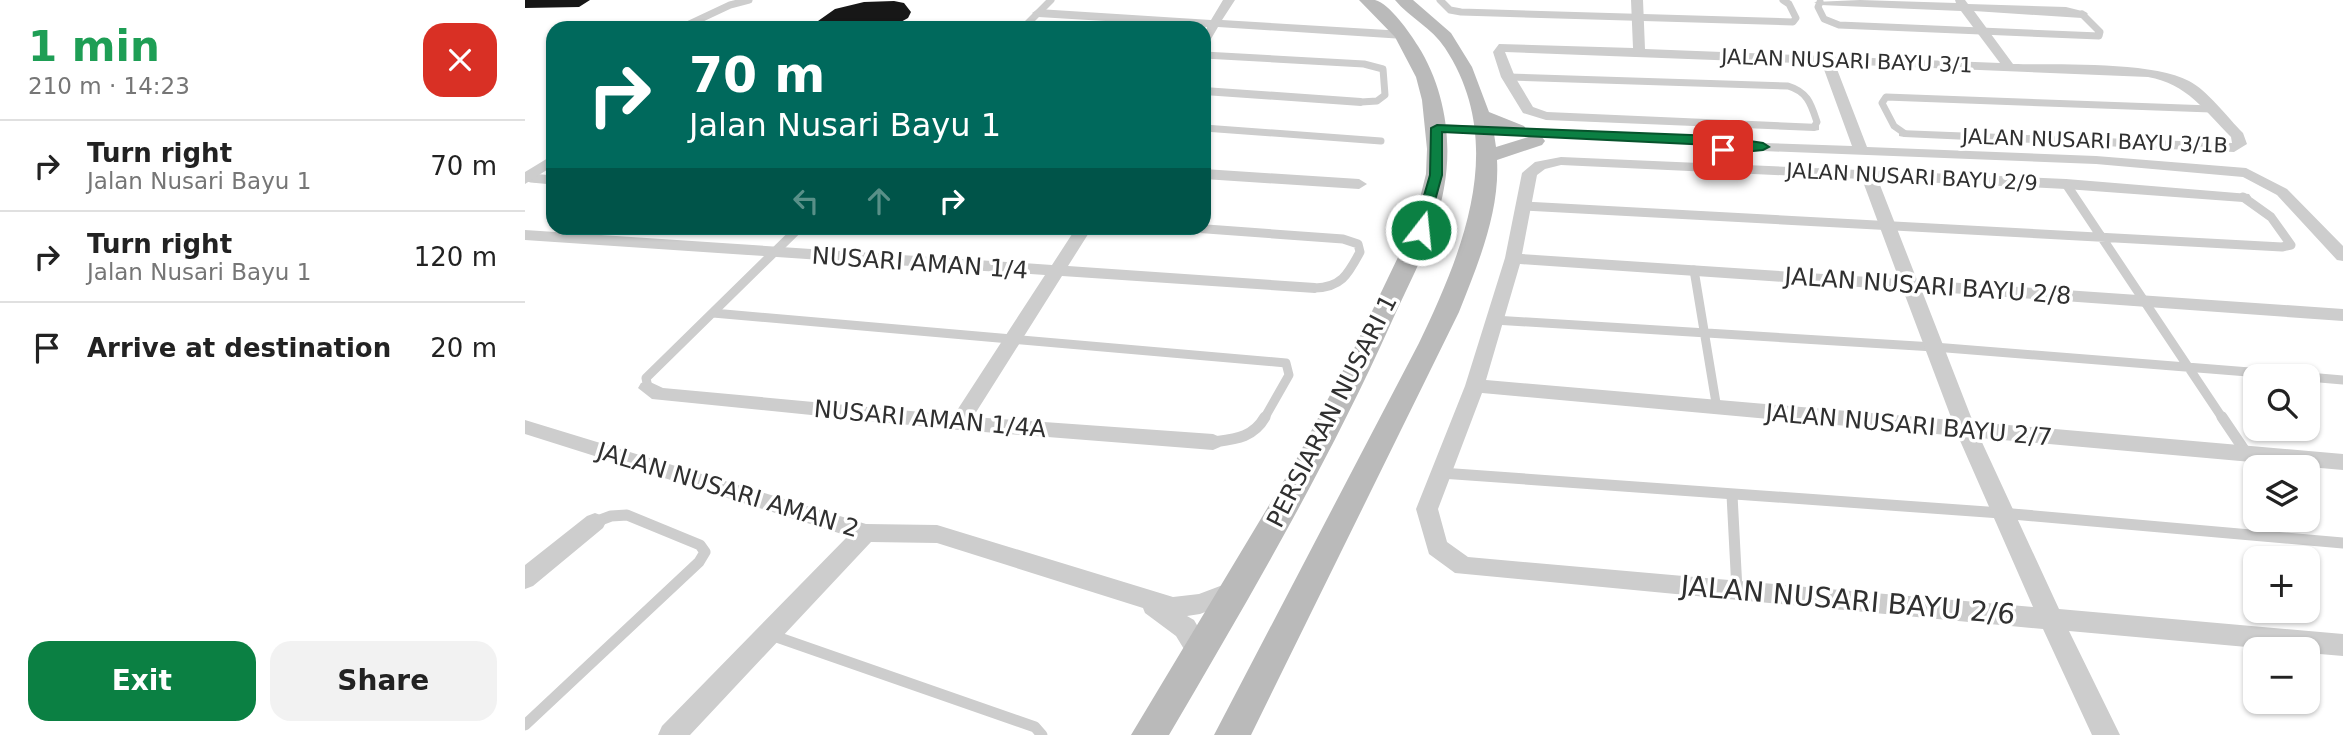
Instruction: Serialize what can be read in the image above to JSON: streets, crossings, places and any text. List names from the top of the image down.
{
  "streets": {
    "main road": ["PERSIARAN NUSARI 1"],
    "street": [
      "JALAN NUSARI BAYU 3/1",
      "JALAN NUSARI BAYU 3/1B",
      "JALAN NUSARI BAYU 2/9",
      "NUSARI AMAN 1/4",
      "JALAN NUSARI BAYU 2/8",
      "NUSARI AMAN 1/4A",
      "JALAN NUSARI BAYU 2/7",
      "JALAN NUSARI AMAN 2",
      "JALAN NUSARI BAYU 2/6"
    ]
  },
  "crossings": [
    ["JALAN NUSARI BAYU 3/1", "JALAN NUSARI BAYU 3/1B"],
    ["JALAN NUSARI BAYU 2/9", "JALAN NUSARI BAYU 2/6"],
    ["JALAN NUSARI BAYU 2/8", "JALAN NUSARI BAYU 2/6"],
    ["PERSIARAN NUSARI 1", "JALAN NUSARI AMAN 2"],
    ["JALAN NUSARI BAYU 2/7", "JALAN NUSARI BAYU 2/6"]
  ],
  "page": {
    "heading": ["1 min", "210 m · 14:23"],
    "turn": ["70 m", "Jalan Nusari Bayu 1"],
    "list": [
      {
        "name": "Turn right",
        "note": "Jalan Nusari Bayu 1",
        "value": "70 m"
      },
      {
        "name": "Turn right",
        "note": "Jalan Nusari Bayu 1",
        "value": "120 m"
      },
      {
        "name": "Arrive at destination",
        "value": "20 m"
      }
    ],
    "map_buttons": ["+", "−"],
    "buttons": ["Exit", "Share"]
  }
}
